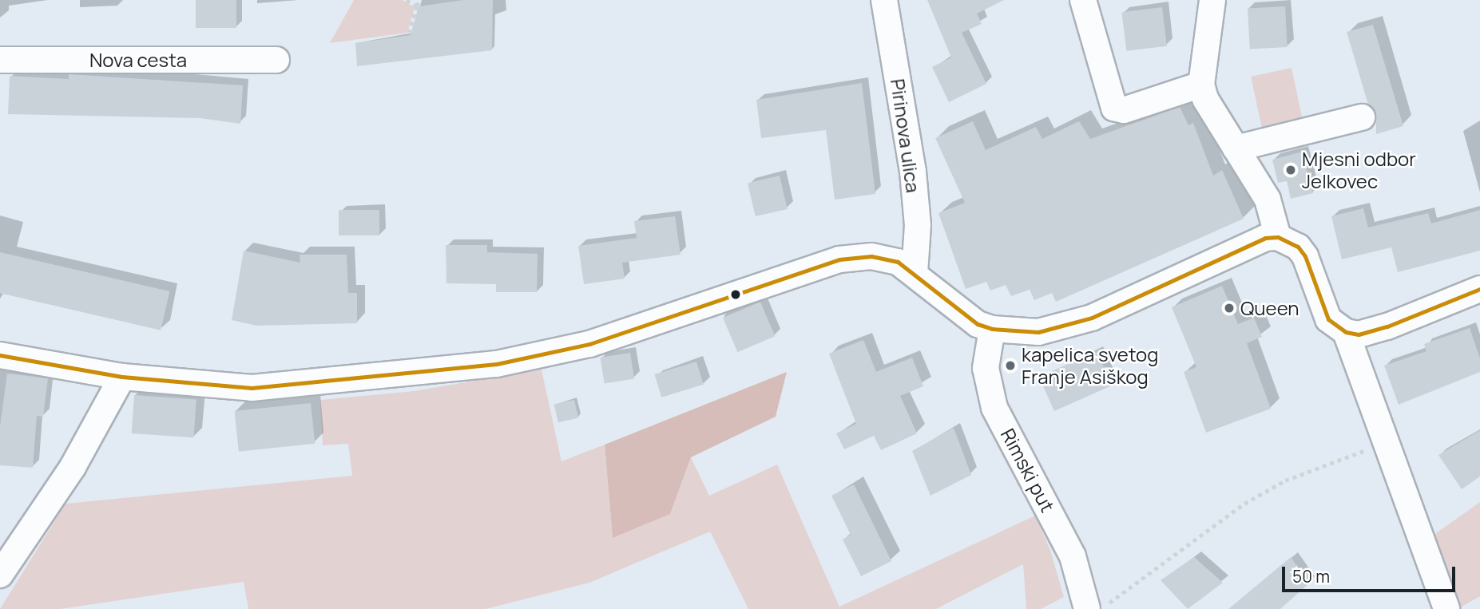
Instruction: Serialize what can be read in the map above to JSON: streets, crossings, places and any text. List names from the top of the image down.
{
  "streets": {
    "street": ["Nova cesta", "Pirinova ulica", "Rimski put"]
  },
  "places": ["Mjesni odbor Jelkovec", "Queen", "kapelica svetog Franje Asiškog"],
  "scale_bar": "50 m"
}
